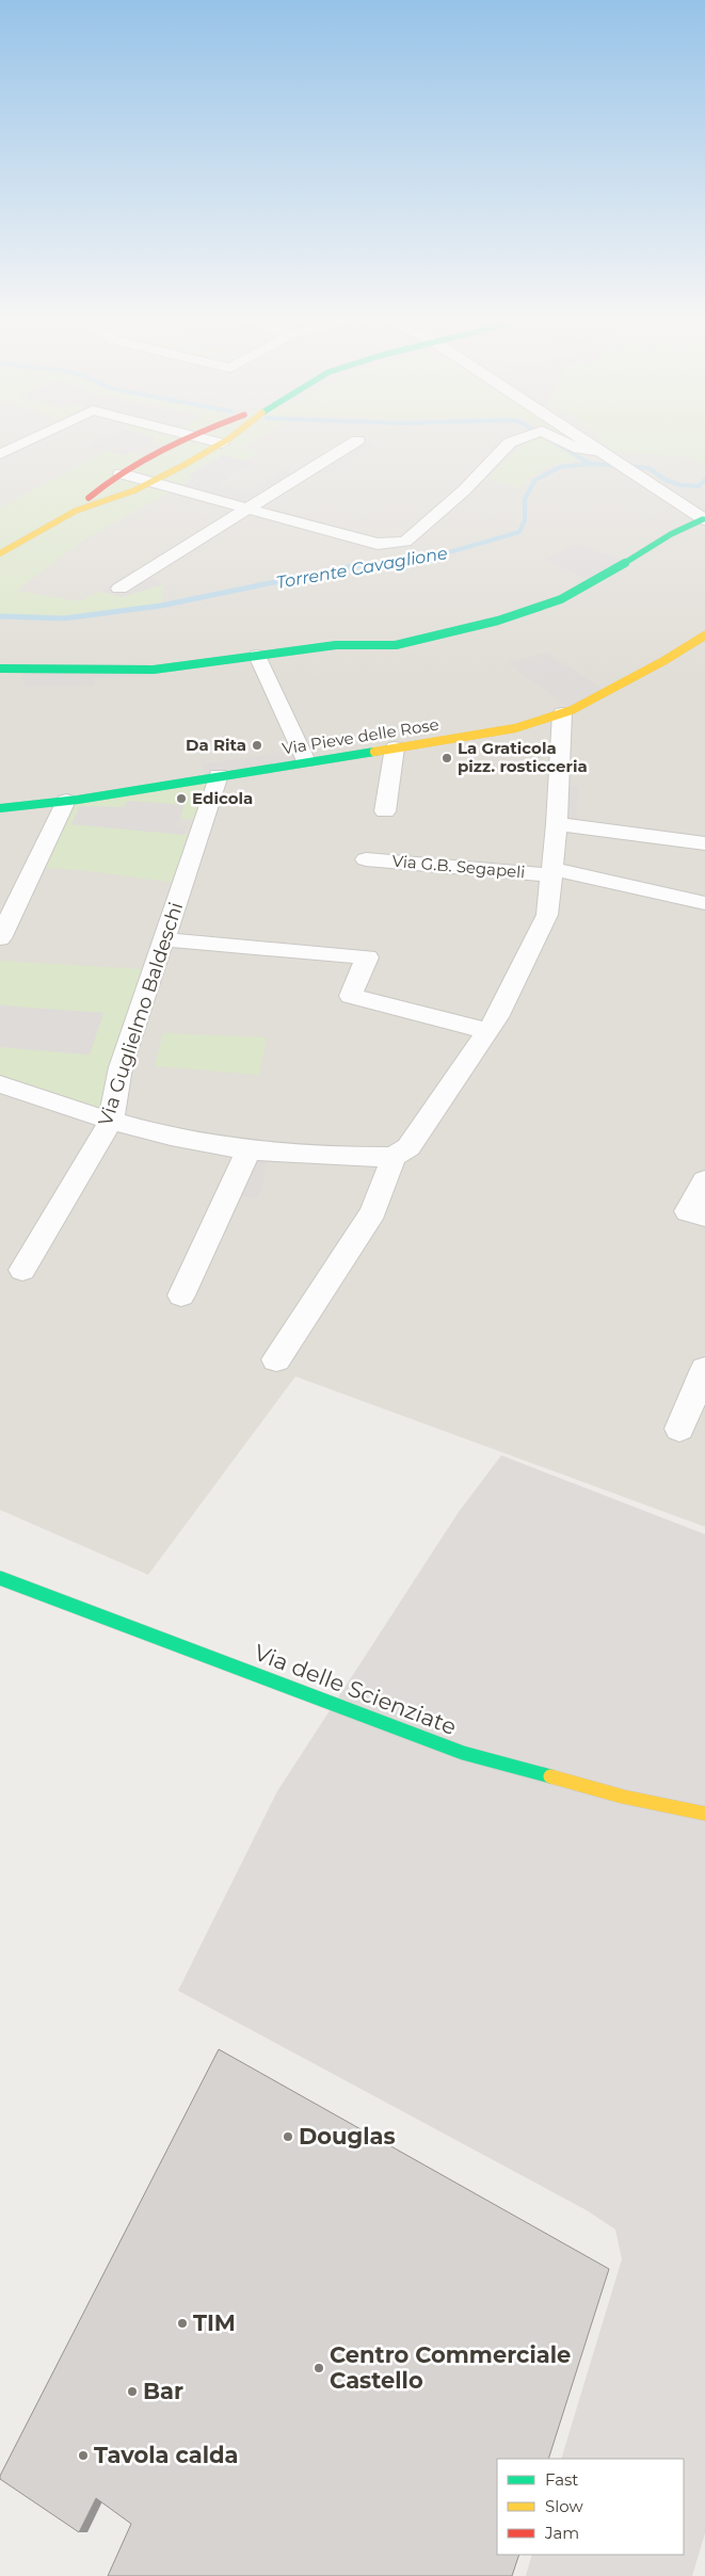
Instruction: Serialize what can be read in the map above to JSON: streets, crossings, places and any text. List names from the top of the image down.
{
  "streets": {
    "main road": ["Via Pieve delle Rose", "Via delle Scienziate"],
    "street": ["Via G.B. Segapeli", "Via Guglielmo Baldeschi"]
  },
  "crossings": [
    ["Via Pieve delle Rose", "Via Guglielmo Baldeschi"]
  ],
  "water": ["Torrente Cavaglione"],
  "places": [
    "Da Rita",
    "La Graticola pizz. rosticceria",
    "Edicola",
    "Douglas",
    "TIM",
    "Centro Commerciale Castello",
    "Bar",
    "Tavola calda"
  ],
  "legend": ["Fast", "Slow", "Jam"]
}
